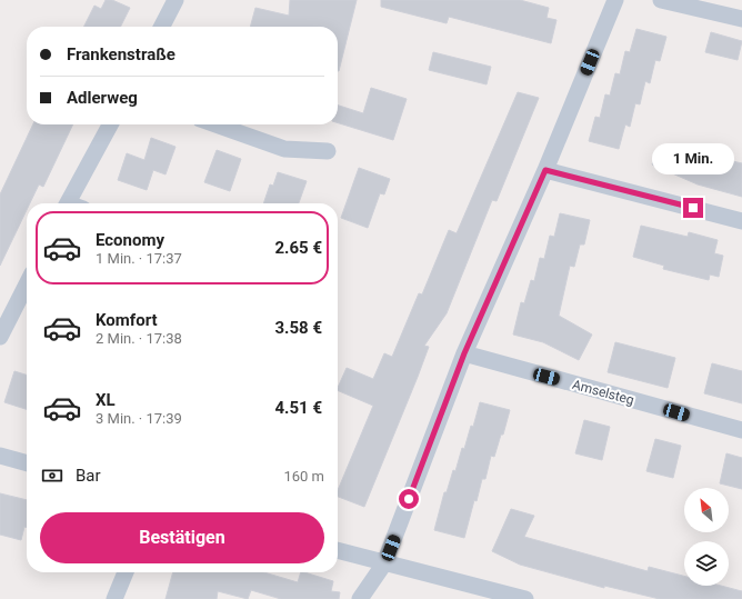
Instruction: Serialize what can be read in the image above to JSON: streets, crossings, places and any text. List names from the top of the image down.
{
  "streets": {
    "street": ["Amselsteg"]
  },
  "north": "top left",
  "page": {
    "banner": ["Frankenstraße", "Adlerweg"],
    "bubble": "1 Min.",
    "list": [
      {
        "name": "Economy",
        "note": "1 Min. · 17:37",
        "value": "2.65 €"
      },
      {
        "name": "Komfort",
        "note": "2 Min. · 17:38",
        "value": "3.58 €"
      },
      {
        "name": "XL",
        "note": "3 Min. · 17:39",
        "value": "4.51 €"
      }
    ],
    "pay": ["Bar", "160 m"],
    "buttons": "Bestätigen"
  }
}
